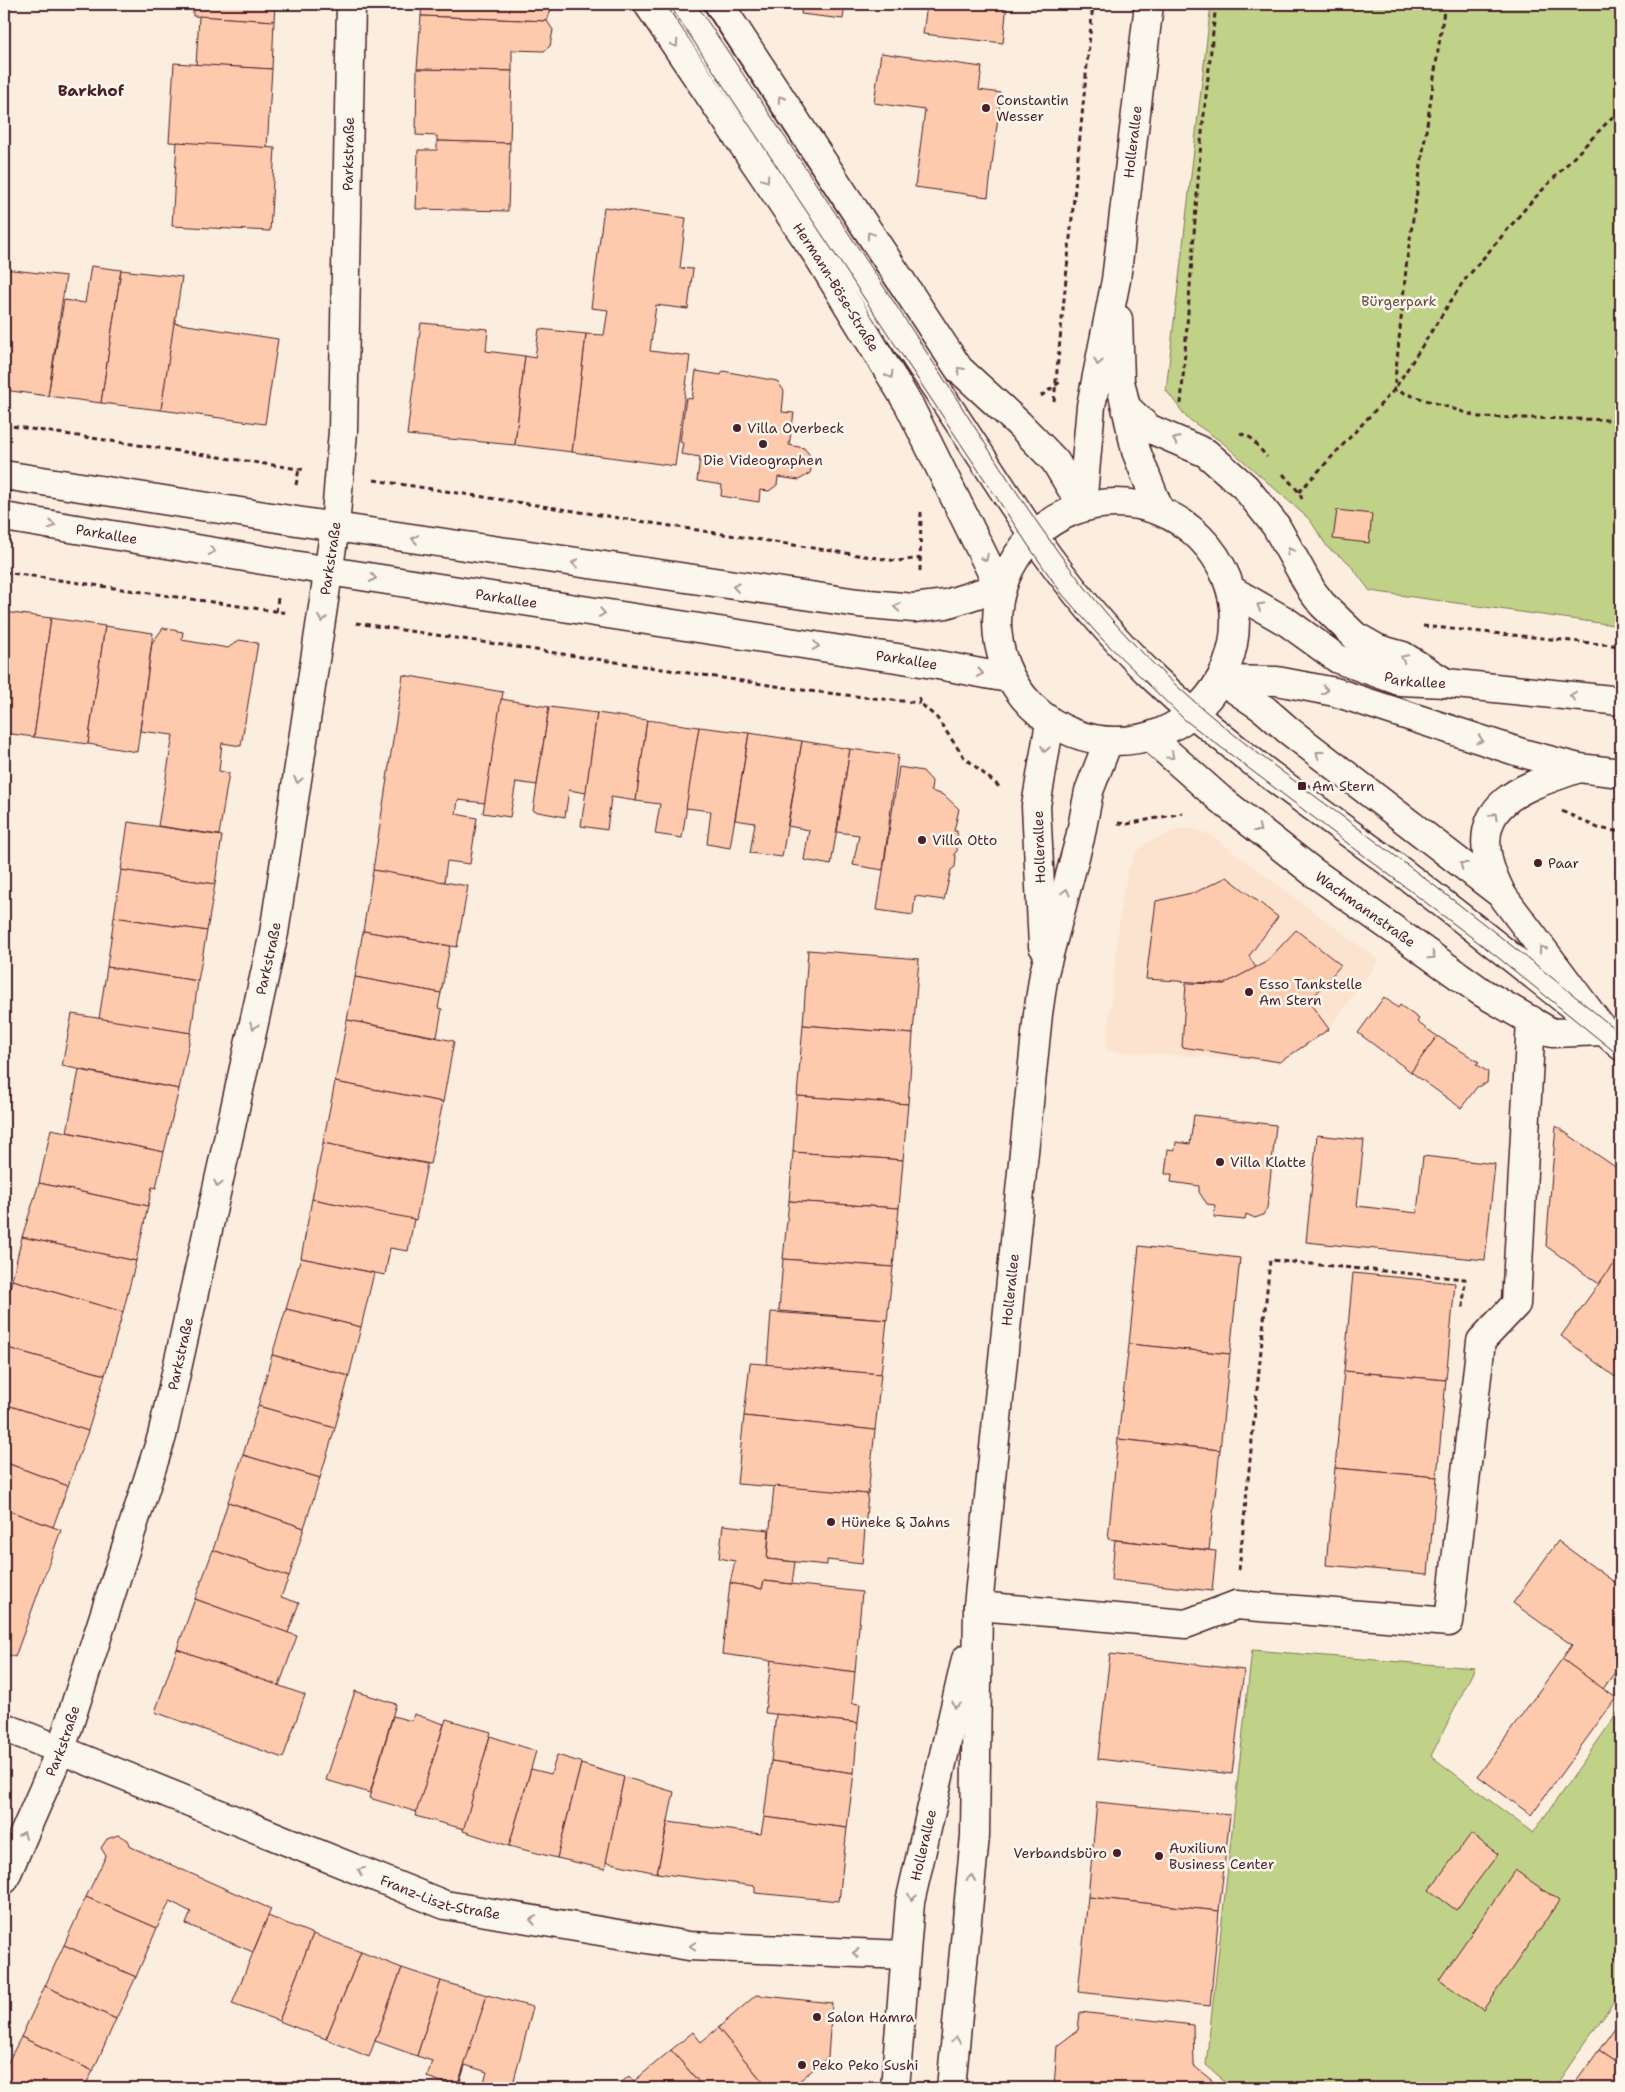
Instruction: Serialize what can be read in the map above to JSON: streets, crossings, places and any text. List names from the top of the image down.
{
  "streets": {
    "main road": [
      "Hollerallee",
      "Parkstraße",
      "Hermann-Böse-Straße",
      "Parkallee",
      "Wachmannstraße",
      "Franz-Liszt-Straße"
    ]
  },
  "crossings": [
    ["Hollerallee", "Franz-Liszt-Straße"],
    ["Parkstraße", "Parkallee"],
    ["Parkstraße", "Franz-Liszt-Straße"]
  ],
  "one_way": ["Franz-Liszt-Straße"],
  "districts": ["Barkhof"],
  "parks": ["Bürgerpark"],
  "places": {
    "other": [
      "Constantin Wesser",
      "Villa Overbeck",
      "Die Videographen",
      "Villa Otto",
      "Paar",
      "Esso Tankstelle Am Stern",
      "Villa Klatte",
      "Hüneke & Jahns",
      "Verbandsbüro",
      "Auxilium Business Center",
      "Salon Hamra",
      "Peko Peko Sushi"
    ],
    "transit": ["Am Stern"]
  }
}
